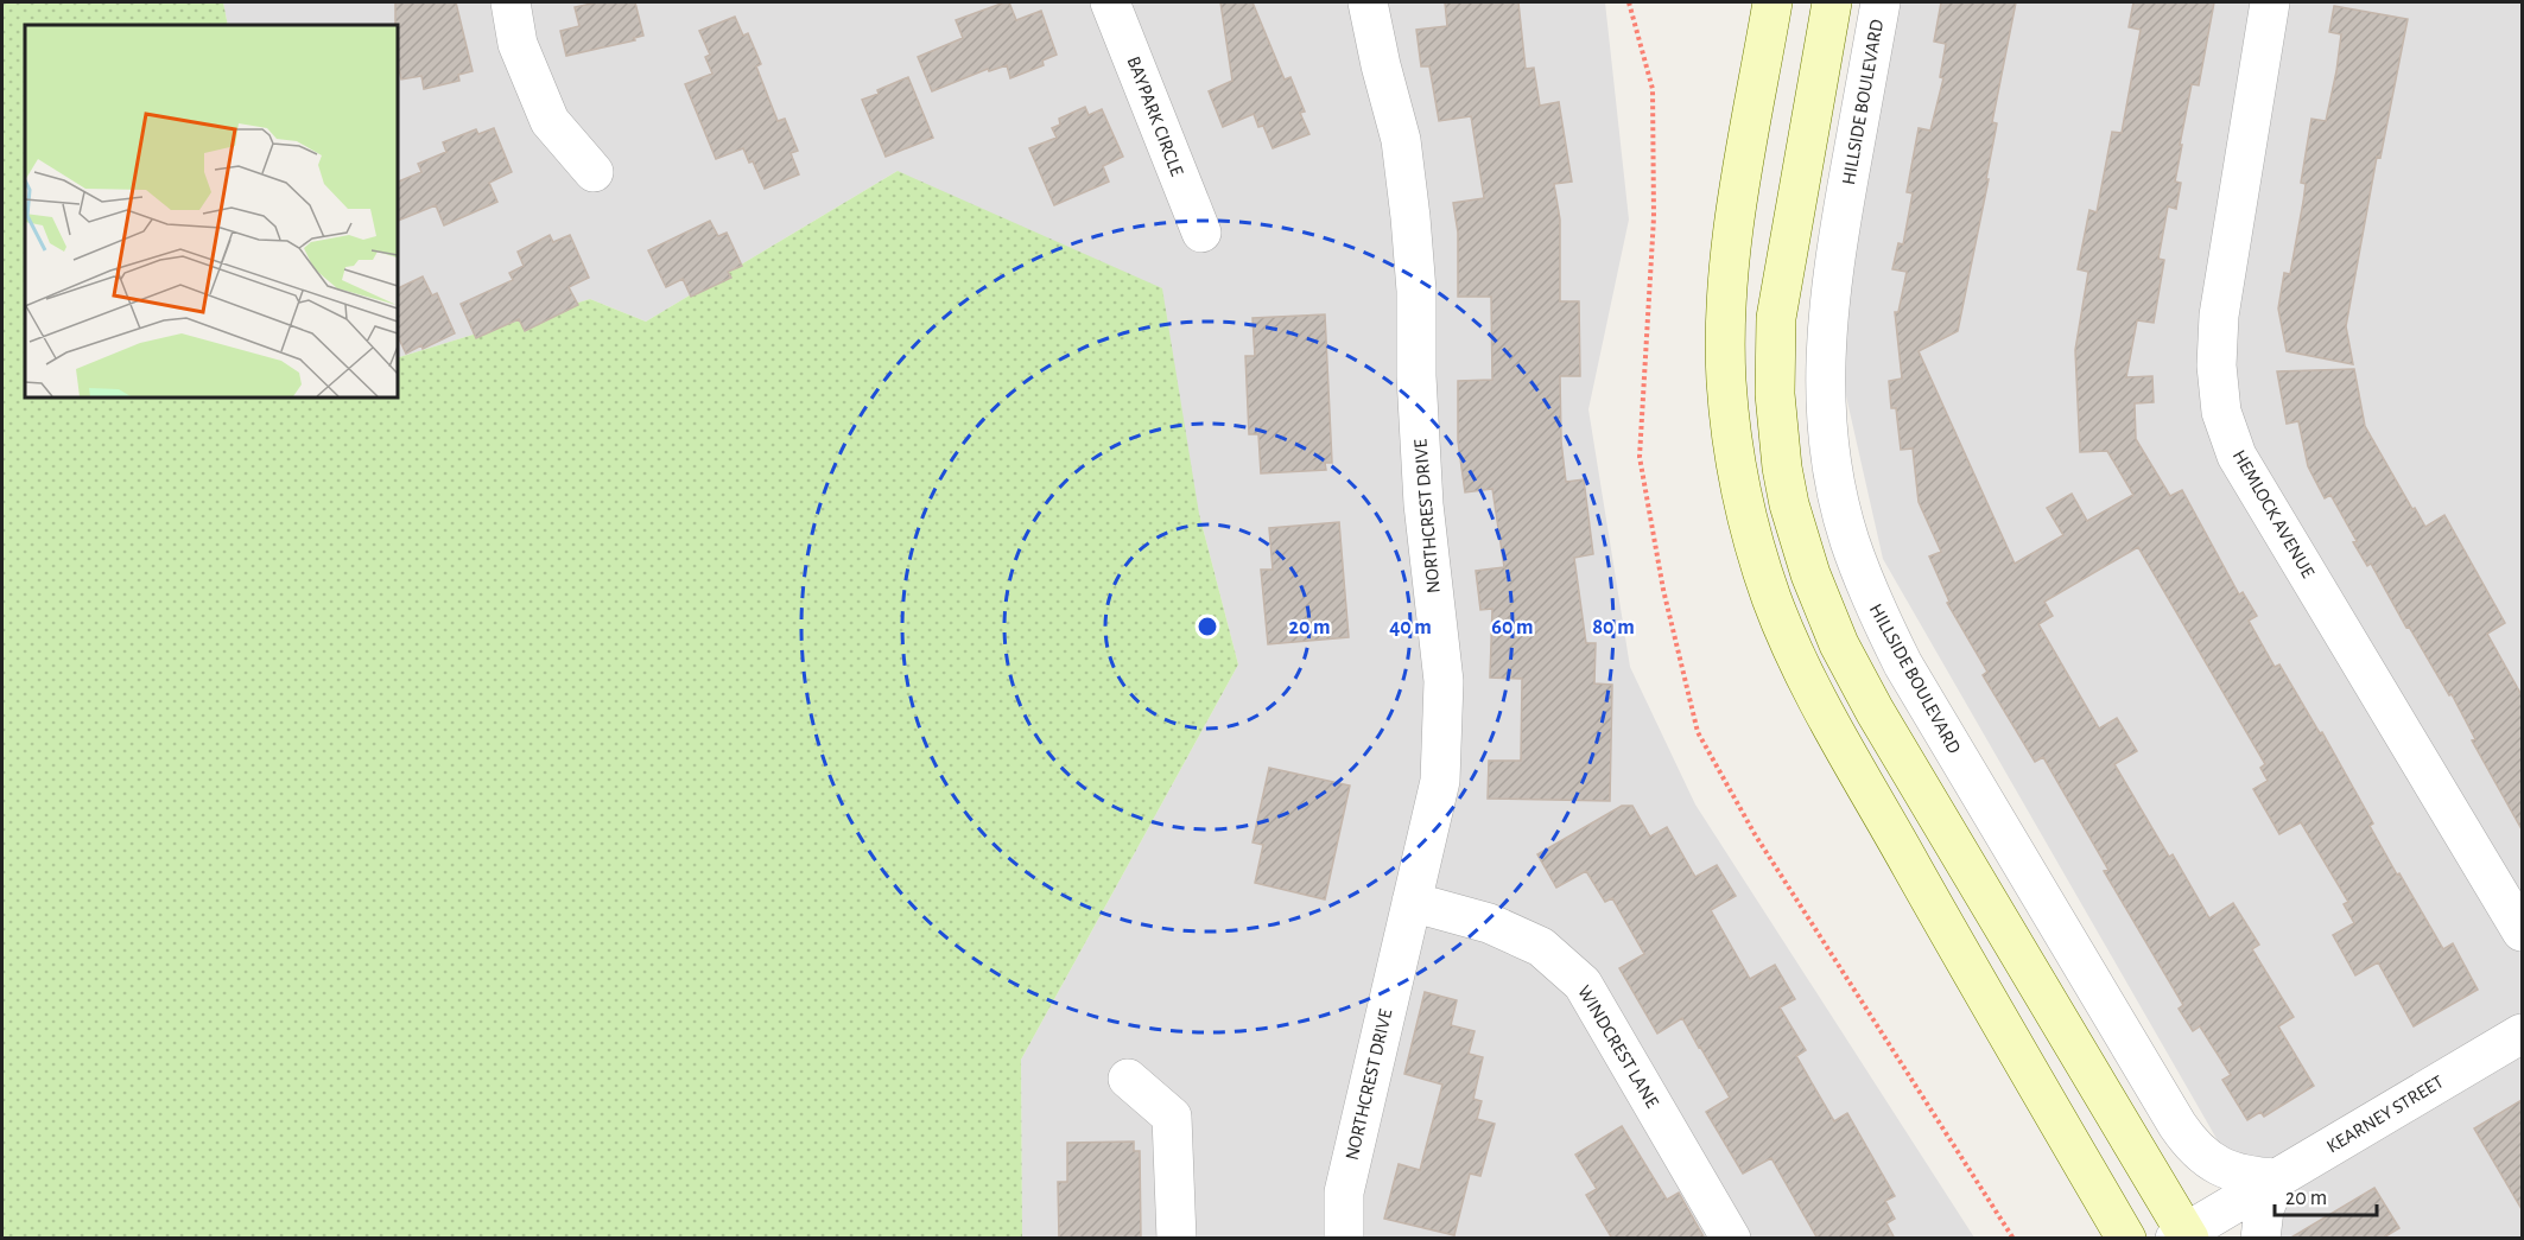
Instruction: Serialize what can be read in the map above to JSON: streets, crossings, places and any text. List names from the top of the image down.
{
  "streets": {
    "street": [
      "HILLSIDE BOULEVARD",
      "BAYPARK CIRCLE",
      "HEMLOCK AVENUE",
      "NORTHCREST DRIVE",
      "WINDCREST LANE",
      "KEARNEY STREET"
    ]
  },
  "crossings": [
    ["HILLSIDE BOULEVARD", "KEARNEY STREET"],
    ["NORTHCREST DRIVE", "WINDCREST LANE"]
  ],
  "scale_bar": "20 m",
  "rings": [
    "20 m",
    "40 m",
    "60 m",
    "80 m"
  ]
}
